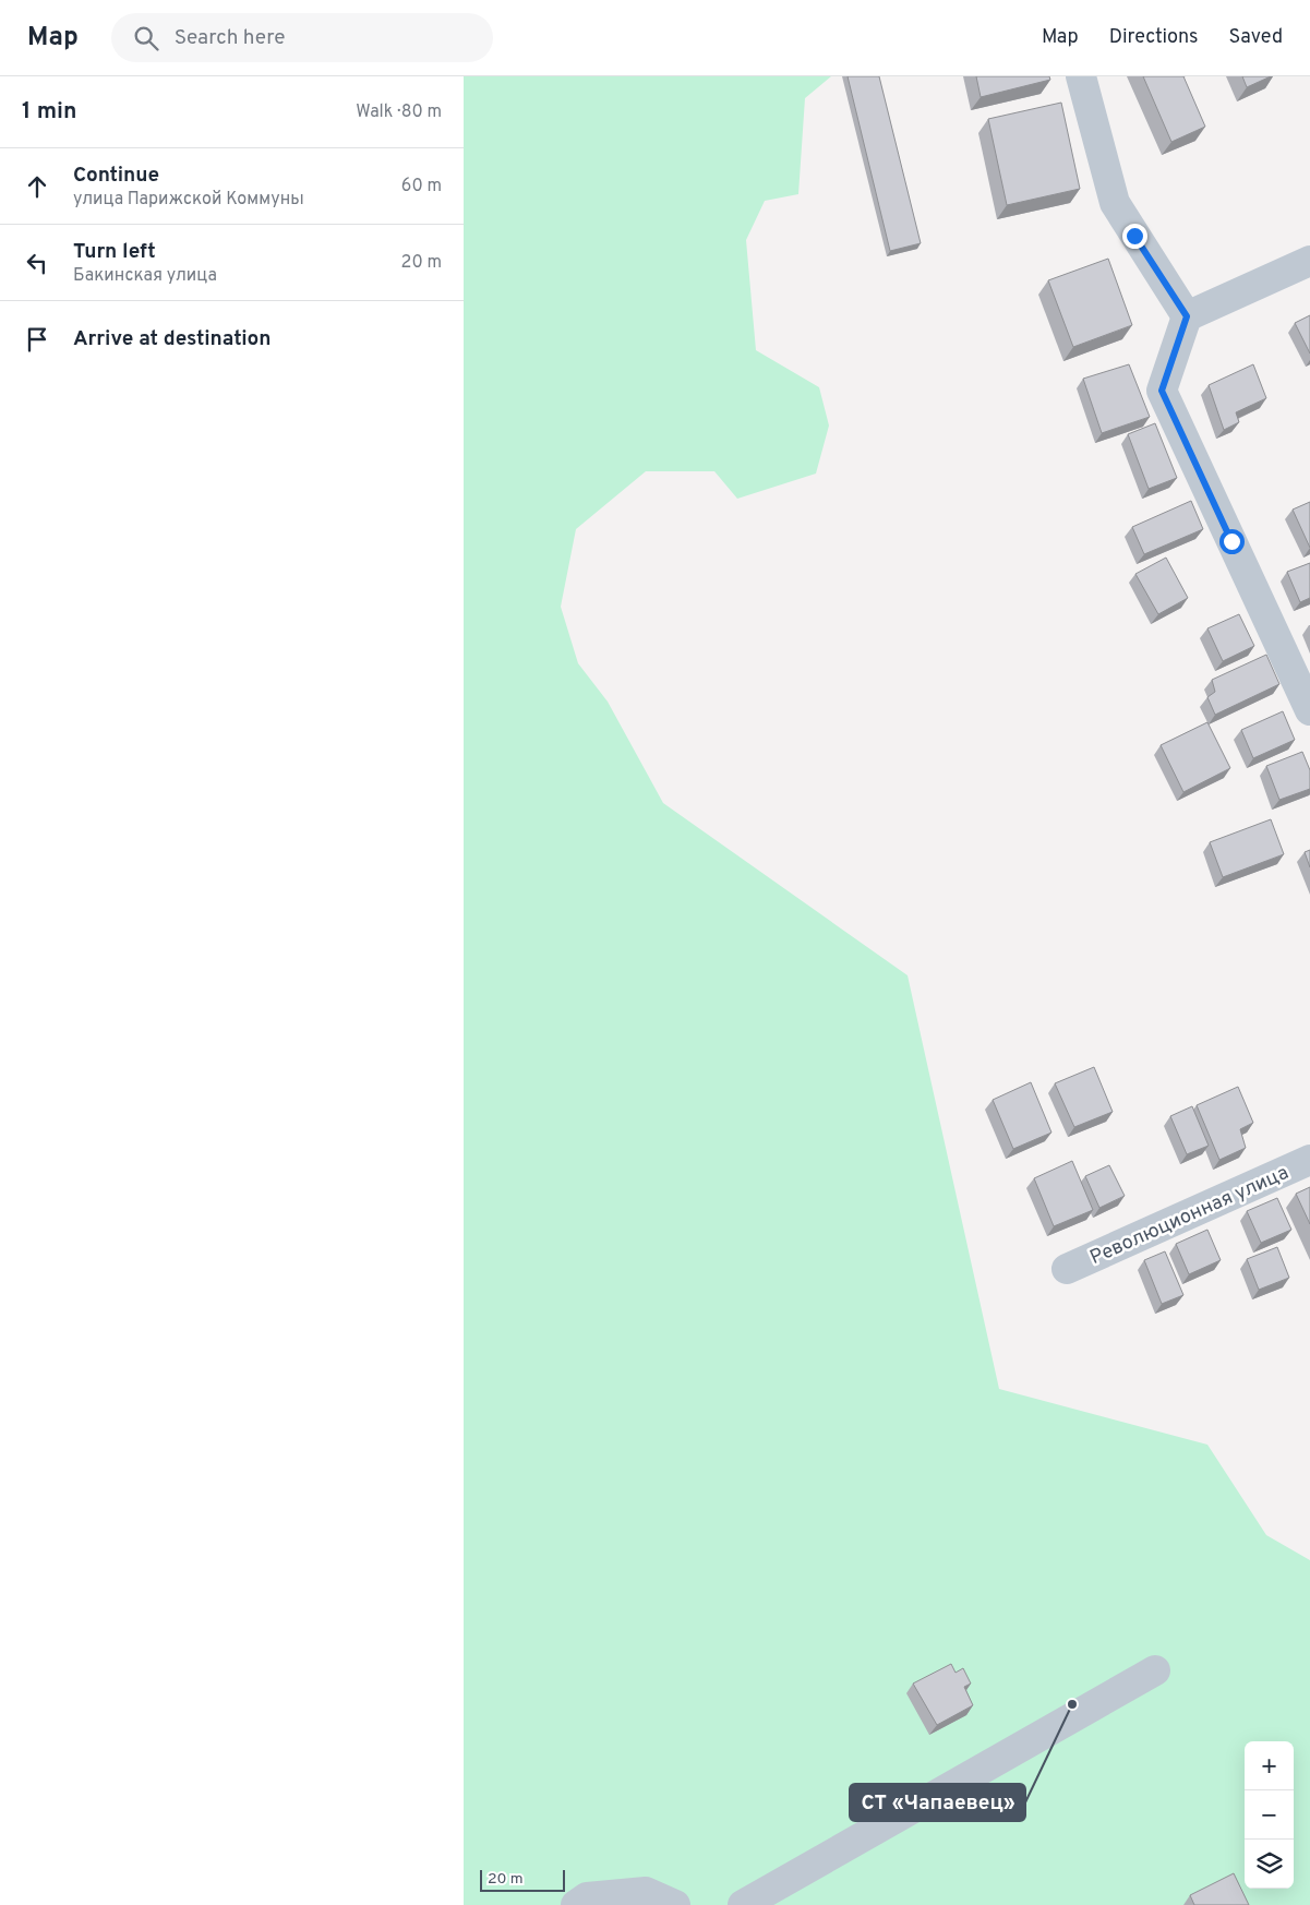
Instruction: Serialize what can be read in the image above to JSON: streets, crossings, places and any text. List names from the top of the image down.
{
  "streets": {
    "street": ["Революционная улица"]
  },
  "places": ["СТ «Чапаевец»"],
  "scale_bar": "20 m",
  "page": {
    "header": "Map",
    "search": "Search here",
    "nav": ["Map", "Directions", "Saved"],
    "heading": ["1 min", "Walk · 80 m"],
    "list": [
      ["Continue", "улица Парижской Коммуны", "60 m"],
      ["Turn left", "Бакинская улица", "20 m"],
      "Arrive at destination"
    ],
    "map_buttons": ["+", "−"],
    "scale": "20 m"
  }
}
